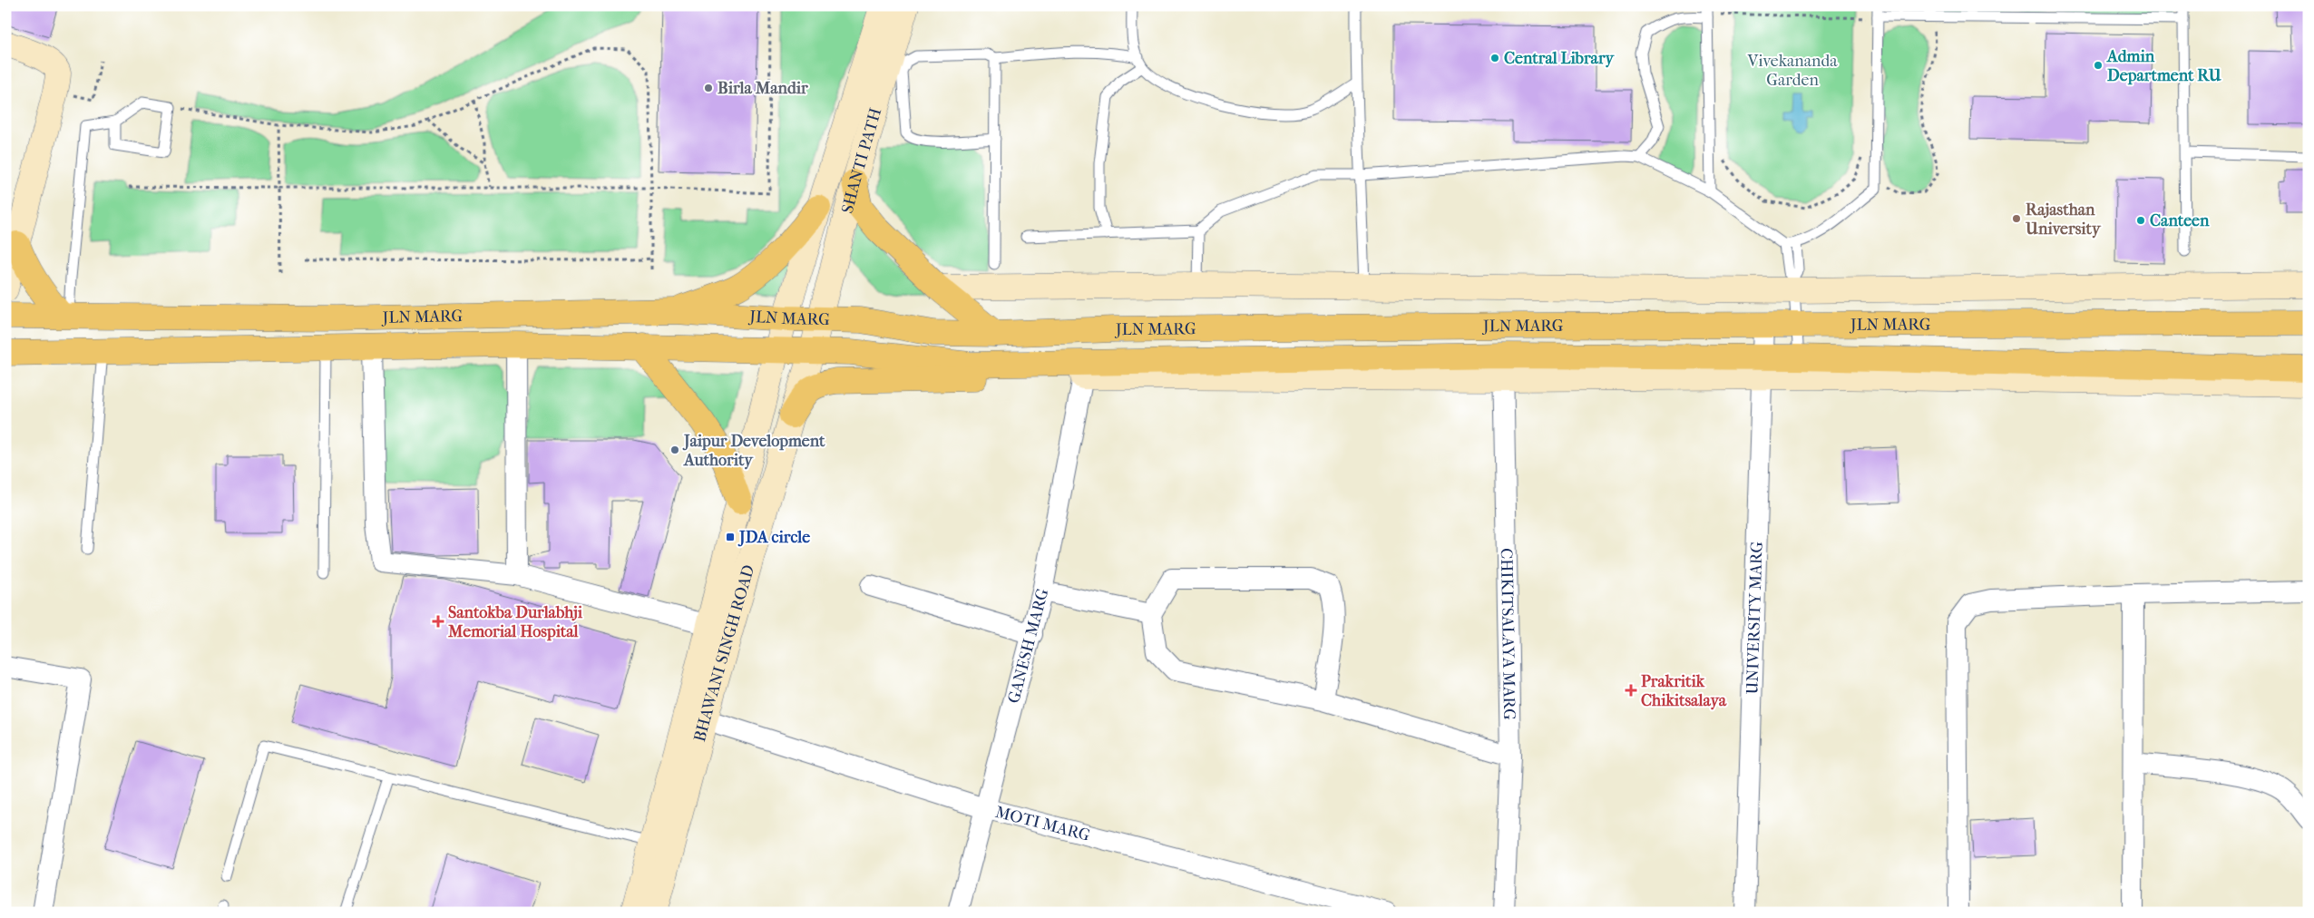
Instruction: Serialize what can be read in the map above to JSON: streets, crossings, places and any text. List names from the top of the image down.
{
  "streets": {
    "main road": ["JLN MARG"],
    "street": [
      "SHANTI PATH",
      "UNIVERSITY MARG",
      "CHIKITSALAYA MARG",
      "GANESH MARG",
      "BHAWANI SINGH ROAD",
      "MOTI MARG"
    ]
  },
  "crossings": [
    ["SHANTI PATH", "JLN MARG"],
    ["SHANTI PATH", "BHAWANI SINGH ROAD"],
    ["JLN MARG", "UNIVERSITY MARG"],
    ["JLN MARG", "CHIKITSALAYA MARG"],
    ["JLN MARG", "GANESH MARG"],
    ["JLN MARG", "BHAWANI SINGH ROAD"],
    ["GANESH MARG", "MOTI MARG"],
    ["BHAWANI SINGH ROAD", "MOTI MARG"]
  ],
  "parks": ["Vivekananda Garden"],
  "places": {
    "other": [
      "Central Library",
      "Admin Department RU",
      "Birla Mandir",
      "Rajasthan University",
      "Canteen",
      "Jaipur Development Authority"
    ],
    "transit": ["JDA circle"],
    "health": ["Santokba Durlabhji Memorial Hospital", "Prakritik Chikitsalaya"]
  }
}
